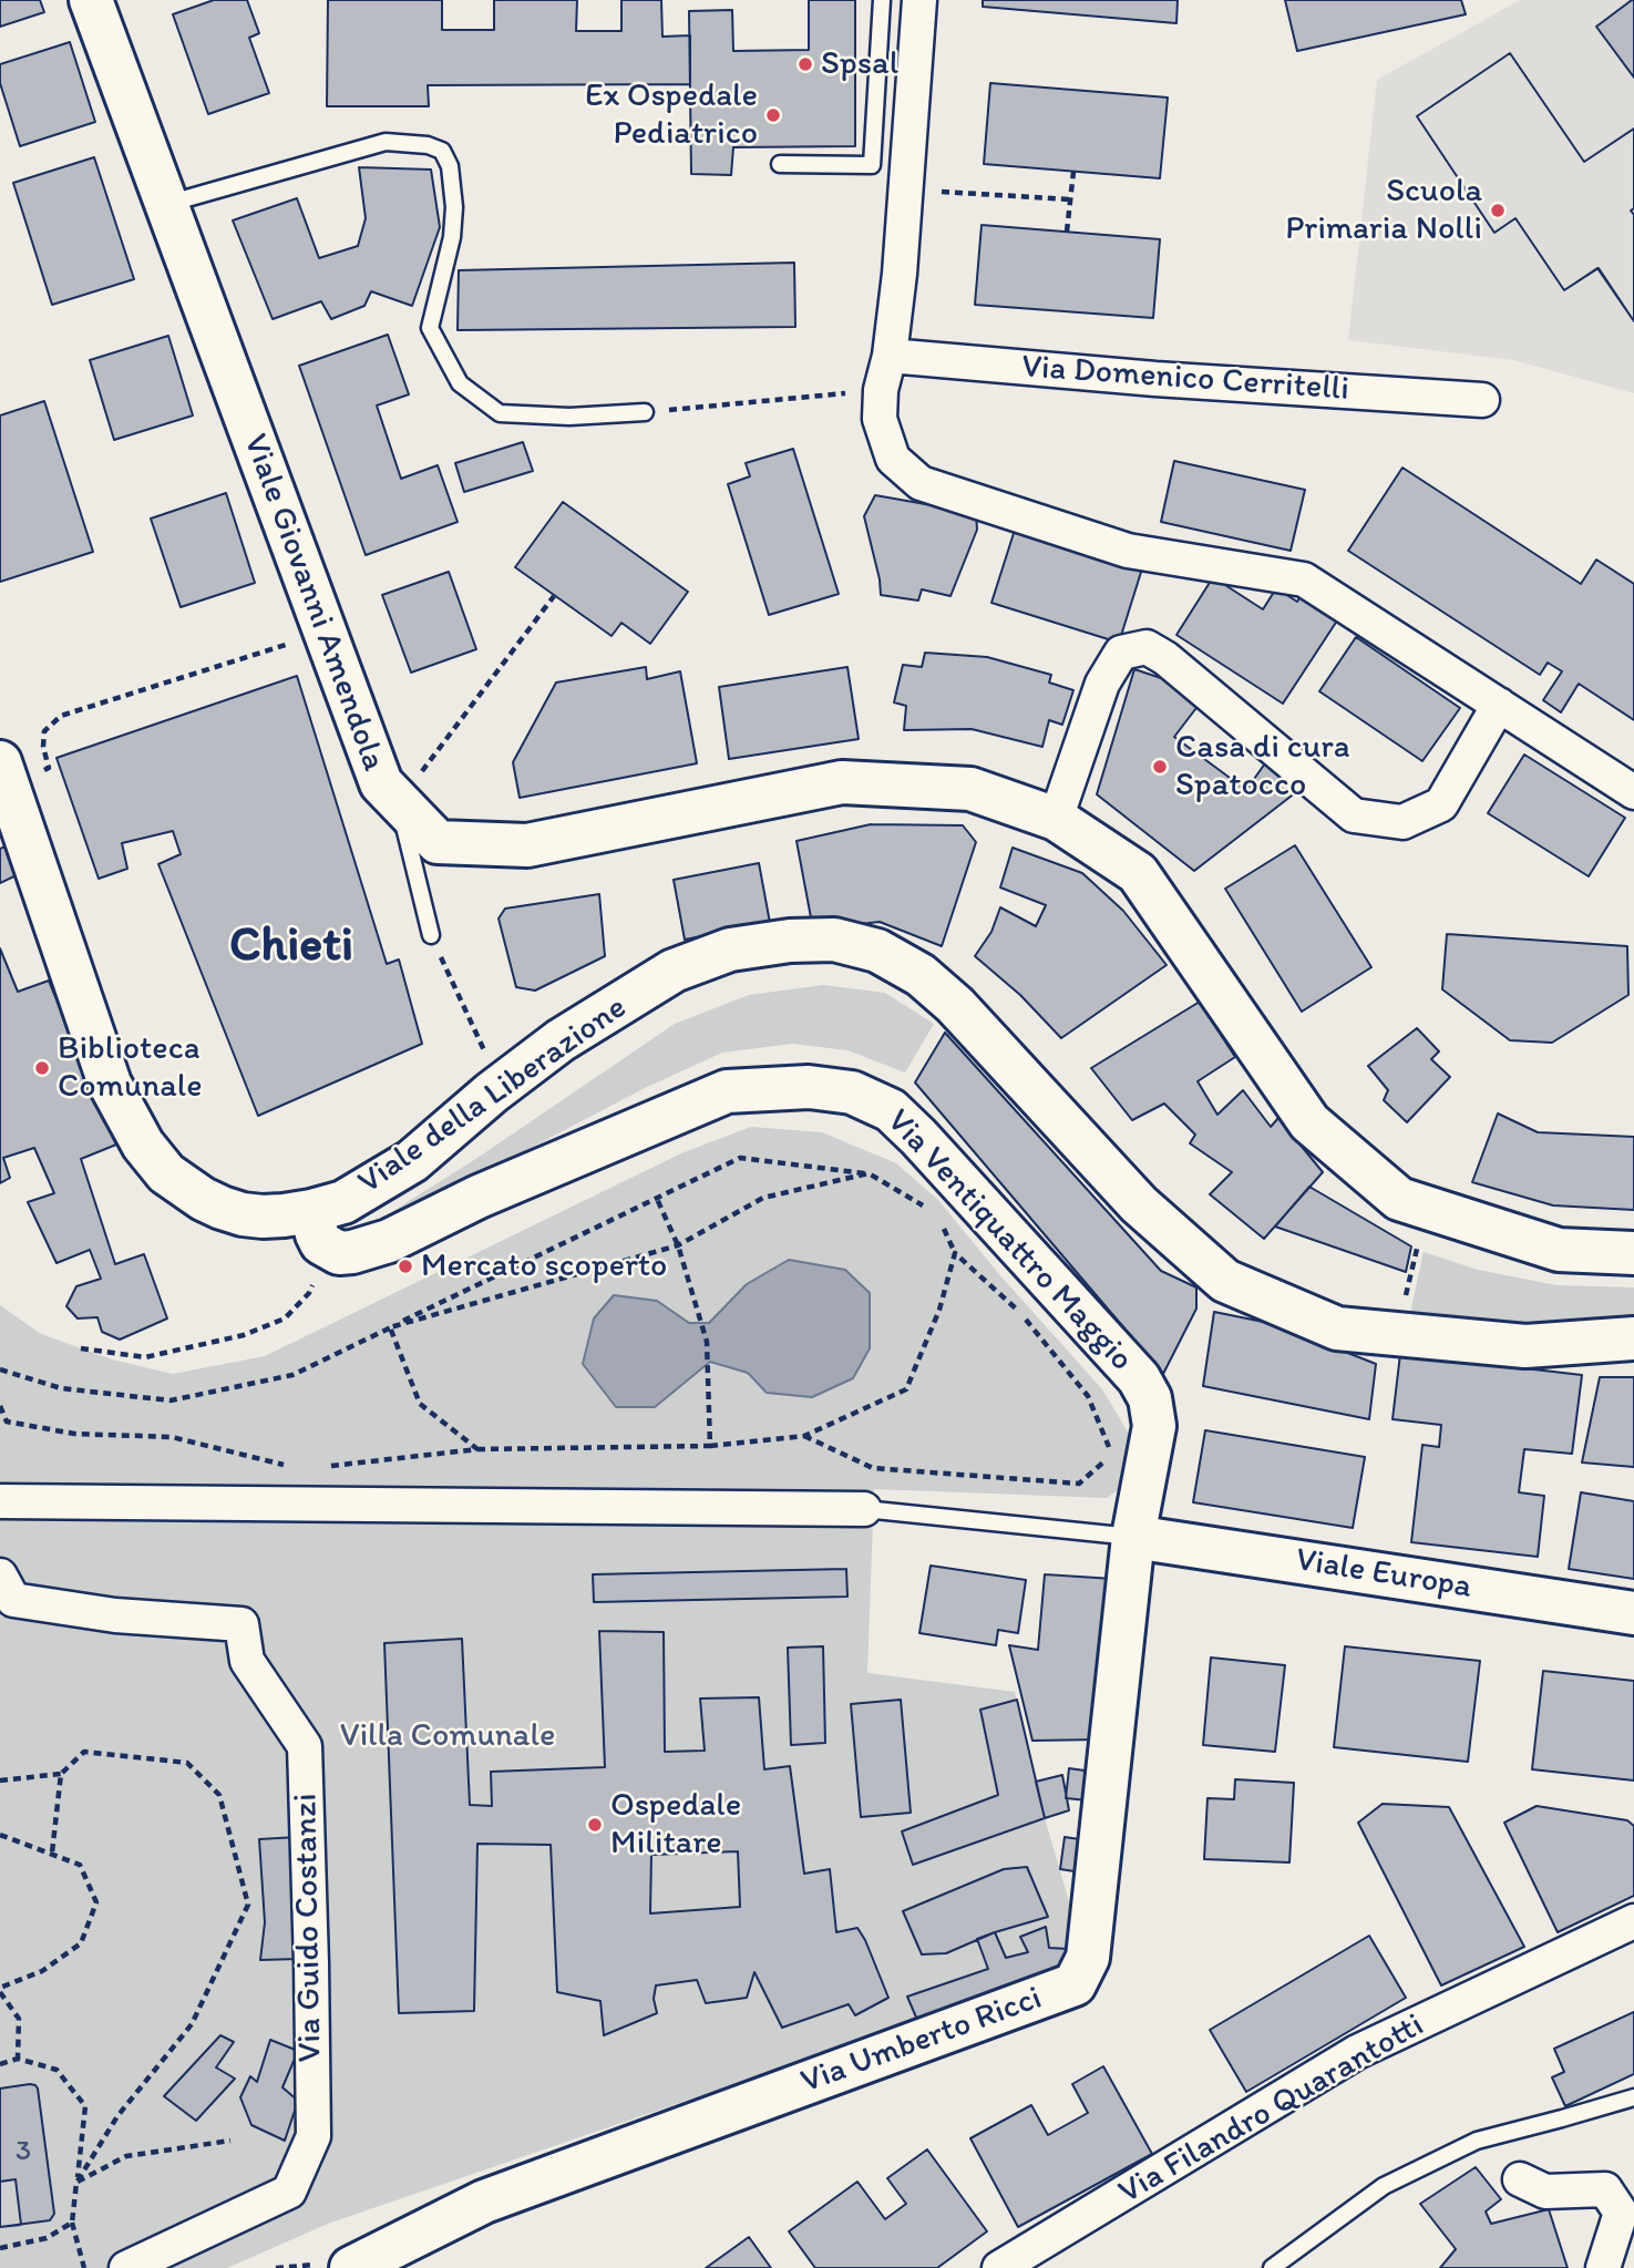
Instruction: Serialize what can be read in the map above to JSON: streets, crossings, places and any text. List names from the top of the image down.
{
  "streets": {
    "street": [
      "Via Domenico Cerritelli",
      "Viale Giovanni Amendola",
      "Viale della Liberazione",
      "Via Ventiquattro Maggio",
      "Viale Europa",
      "Via Guido Costanzi",
      "Via Umberto Ricci",
      "Via Filandro Quarantotti"
    ]
  },
  "crossings": [
    ["Via Ventiquattro Maggio", "Viale Europa"],
    ["Via Ventiquattro Maggio", "Via Umberto Ricci"],
    ["Viale Europa", "Via Umberto Ricci"]
  ],
  "districts": ["Chieti"],
  "parks": ["Villa Comunale"],
  "places": [
    "Spsal",
    "Ex Ospedale Pediatrico",
    "Scuola Primaria Nolli",
    "Casa di cura Spatocco",
    "Biblioteca Comunale",
    "Mercato scoperto",
    "Ospedale Militare"
  ],
  "house_numbers": ["3"]
}
